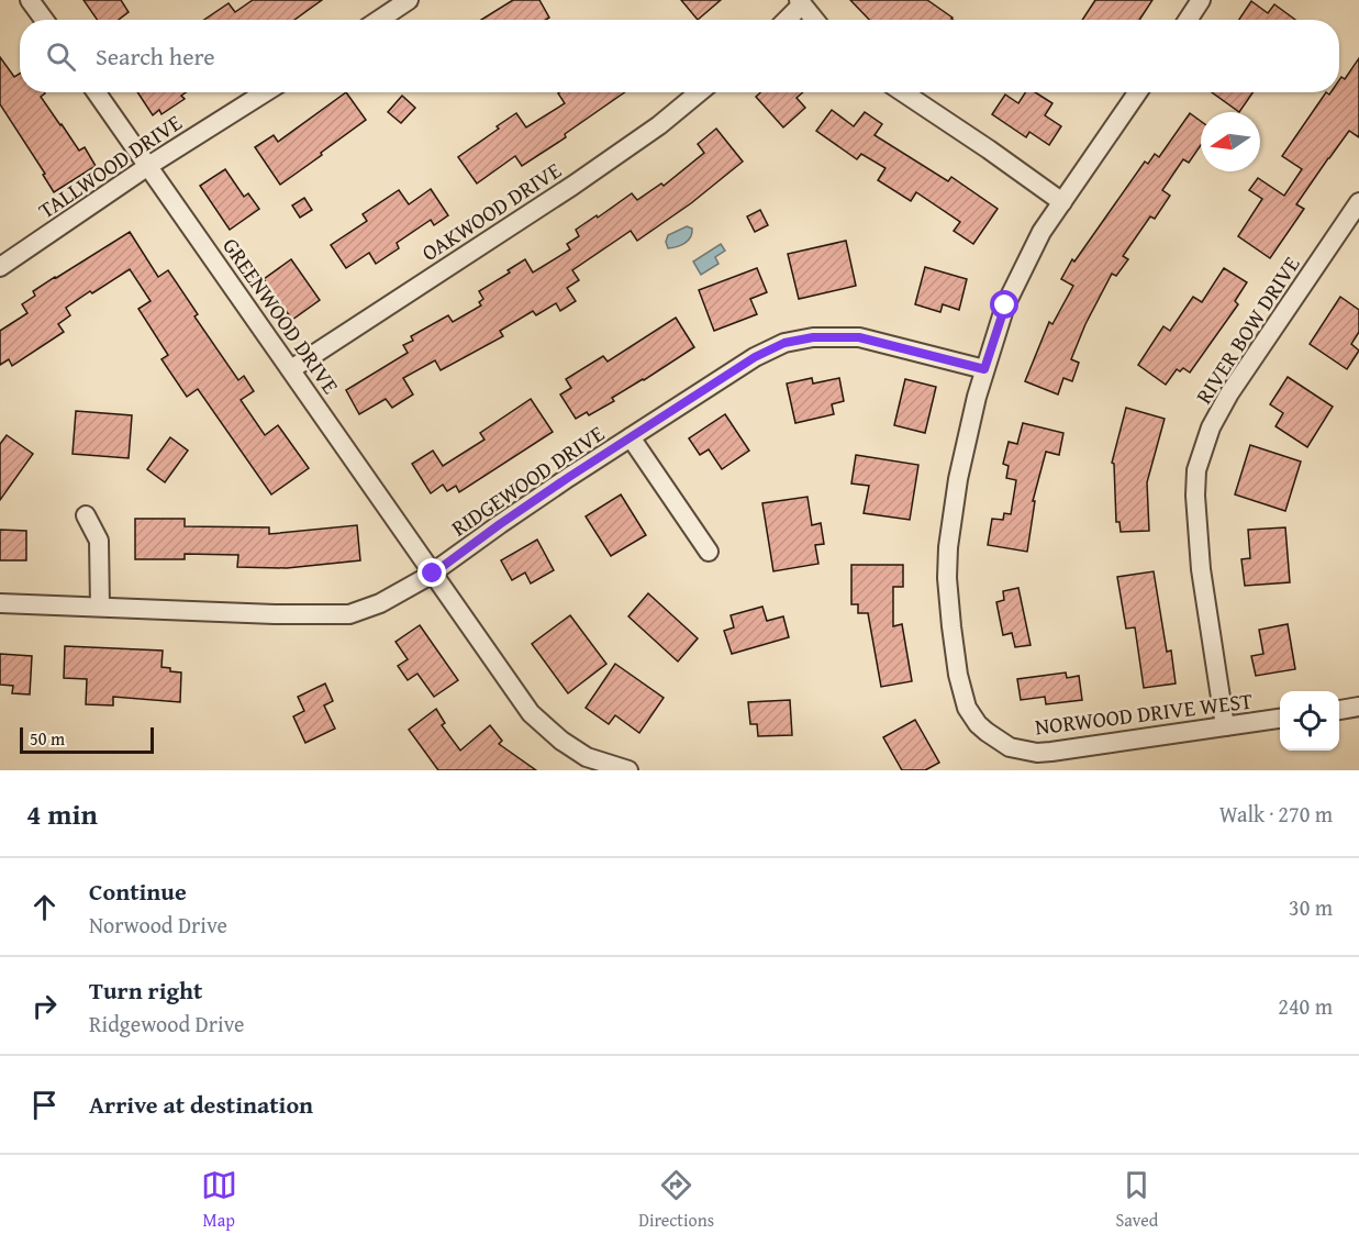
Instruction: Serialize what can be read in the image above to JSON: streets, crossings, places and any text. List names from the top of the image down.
{
  "streets": {
    "street": [
      "TALLWOOD DRIVE",
      "OAKWOOD DRIVE",
      "GREENWOOD DRIVE",
      "RIVER BOW DRIVE",
      "RIDGEWOOD DRIVE",
      "NORWOOD DRIVE WEST"
    ]
  },
  "crossings": [
    ["TALLWOOD DRIVE", "GREENWOOD DRIVE"],
    ["OAKWOOD DRIVE", "GREENWOOD DRIVE"],
    ["GREENWOOD DRIVE", "RIDGEWOOD DRIVE"],
    ["RIVER BOW DRIVE", "NORWOOD DRIVE WEST"],
    ["RIDGEWOOD DRIVE", "NORWOOD DRIVE WEST"]
  ],
  "scale_bar": "50 m",
  "north": "left",
  "page": {
    "search": "Search here",
    "scale": "50 m",
    "heading": ["4 min", "Walk · 270 m"],
    "list": [
      ["Continue", "Norwood Drive", "30 m"],
      ["Turn right", "Ridgewood Drive", "240 m"],
      "Arrive at destination"
    ],
    "nav": ["Map", "Directions", "Saved"]
  }
}
